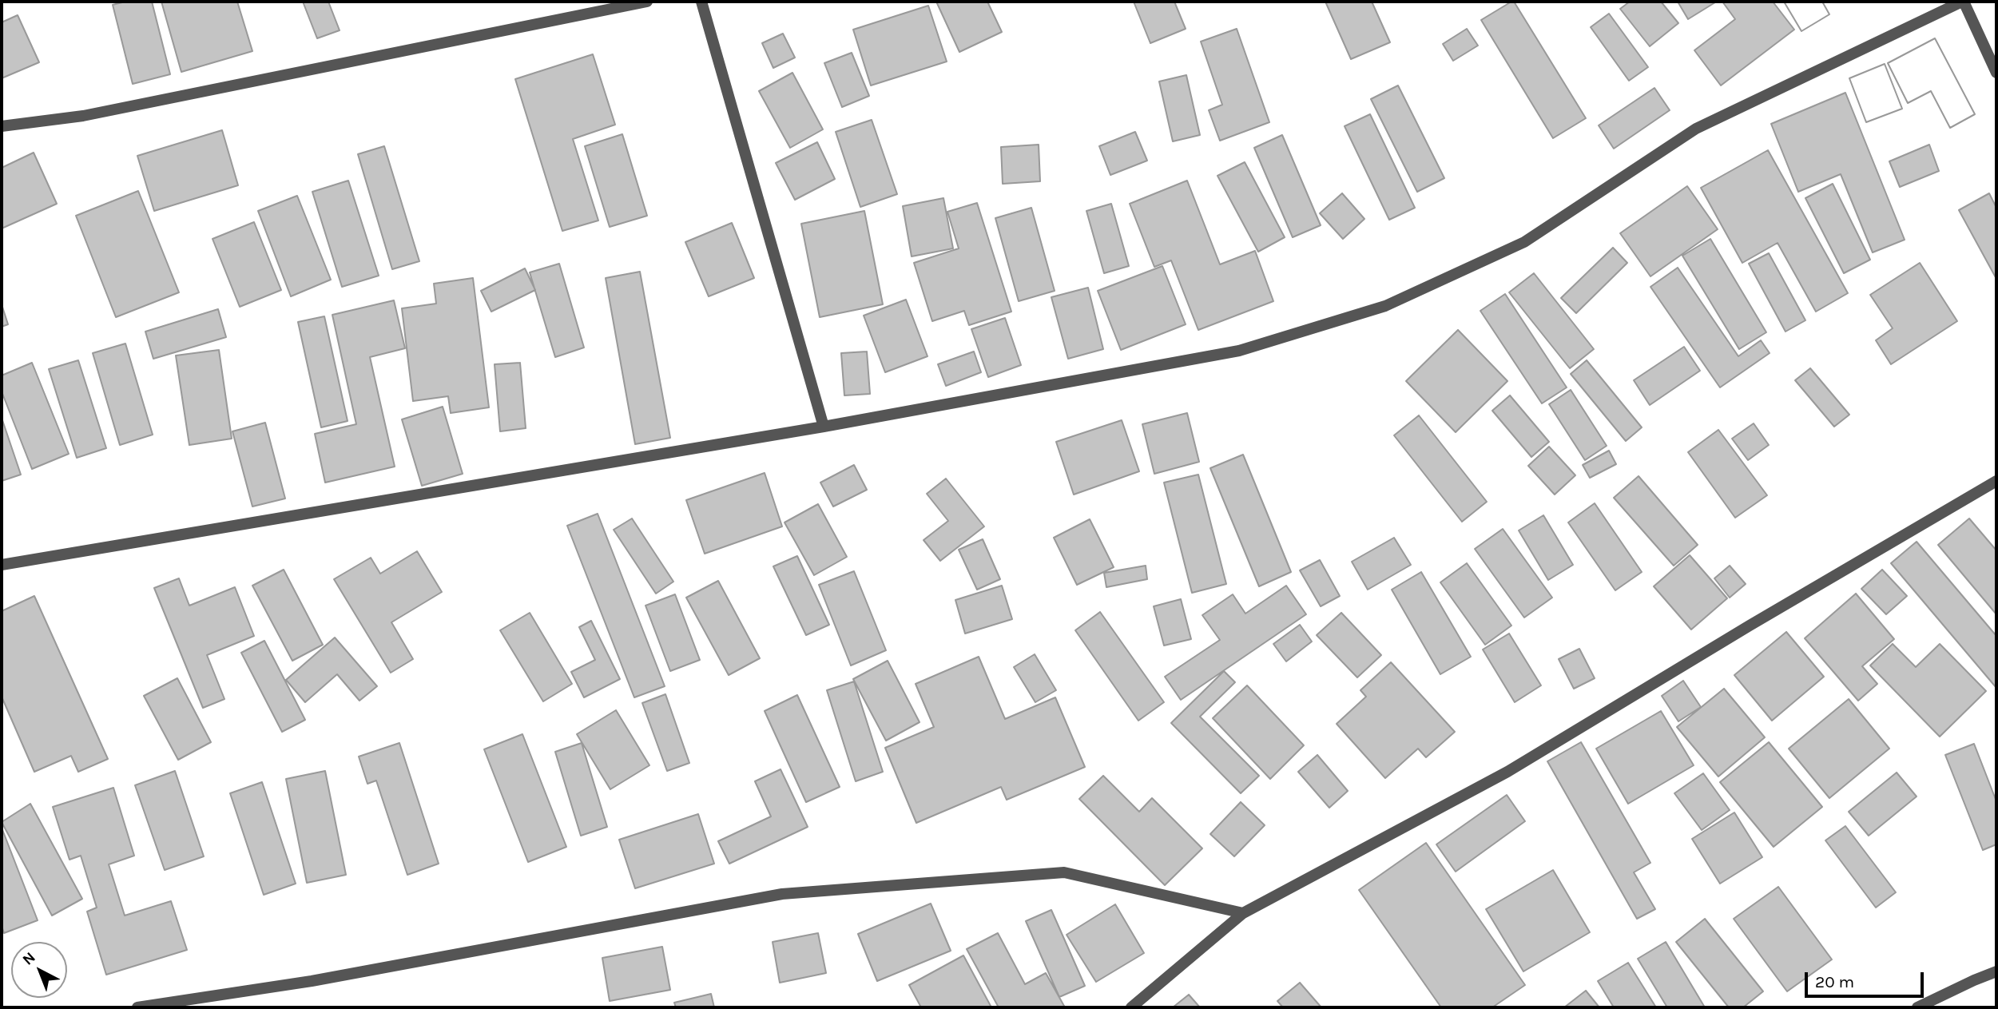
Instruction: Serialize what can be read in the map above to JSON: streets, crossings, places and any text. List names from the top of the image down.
{
  "scale_bar": "20 m",
  "north": "top left"
}
